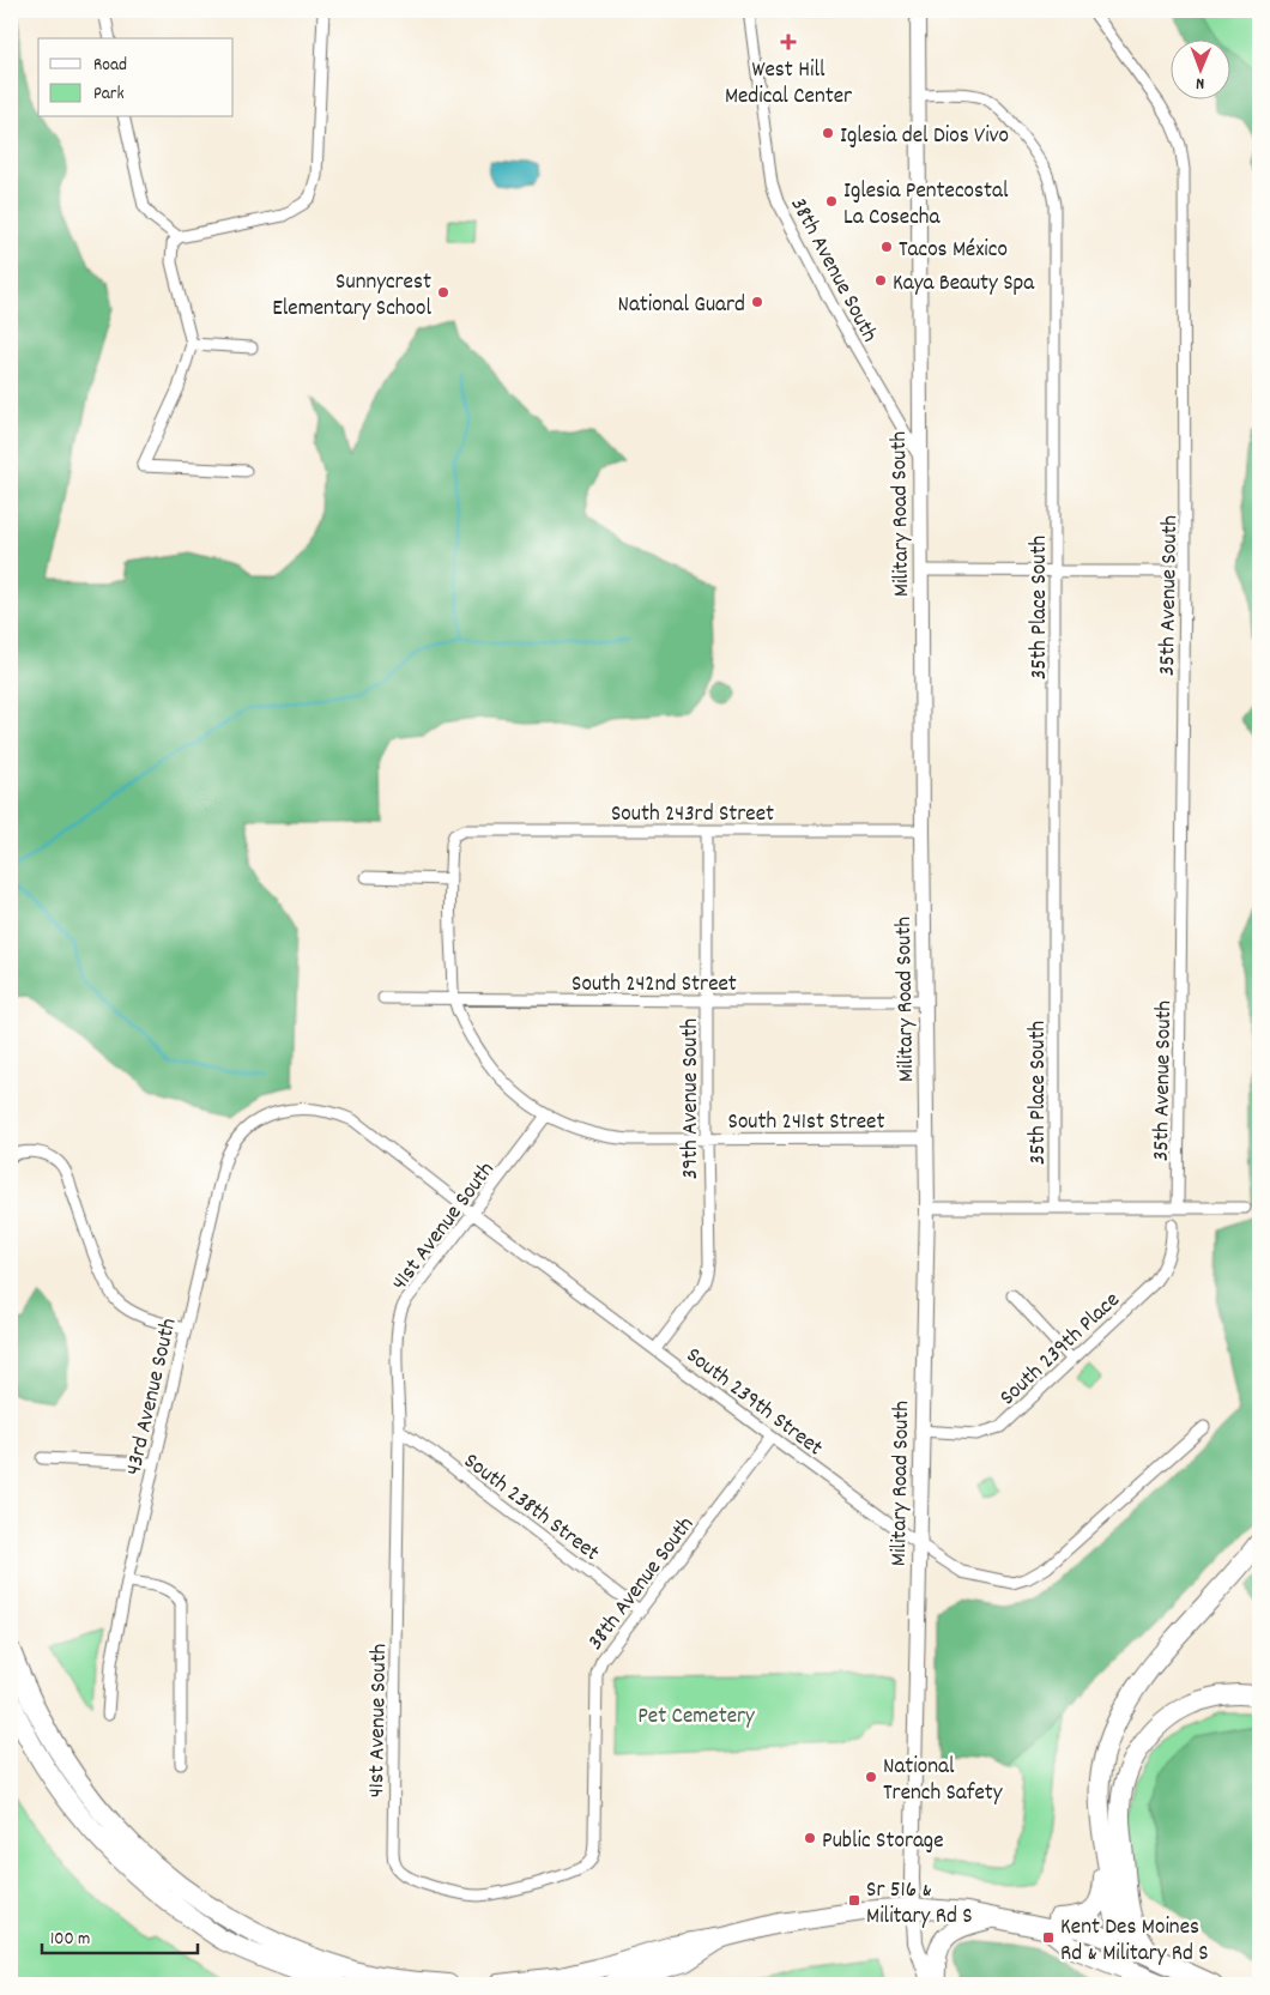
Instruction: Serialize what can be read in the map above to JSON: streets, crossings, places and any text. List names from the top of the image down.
{
  "streets": {
    "main road": ["Military Road South"],
    "street": [
      "38th Avenue South",
      "35th Avenue South",
      "35th Place South",
      "South 243rd Street",
      "South 242nd Street",
      "39th Avenue South",
      "South 241st Street",
      "41st Avenue South",
      "South 239th Place",
      "43rd Avenue South",
      "South 239th Street",
      "South 238th Street"
    ]
  },
  "crossings": [
    ["38th Avenue South", "Military Road South"],
    ["38th Avenue South", "41st Avenue South"],
    ["38th Avenue South", "South 239th Street"],
    ["38th Avenue South", "South 238th Street"],
    ["Military Road South", "35th Place South"],
    ["Military Road South", "South 243rd Street"],
    ["Military Road South", "South 242nd Street"],
    ["Military Road South", "South 241st Street"],
    ["Military Road South", "South 239th Place"],
    ["Military Road South", "South 239th Street"],
    ["South 243rd Street", "39th Avenue South"],
    ["South 242nd Street", "39th Avenue South"],
    ["39th Avenue South", "South 241st Street"],
    ["39th Avenue South", "South 239th Street"],
    ["South 241st Street", "41st Avenue South"],
    ["41st Avenue South", "South 239th Street"],
    ["41st Avenue South", "South 238th Street"],
    ["43rd Avenue South", "South 239th Street"]
  ],
  "parks": ["Pet Cemetery"],
  "places": {
    "health": ["West Hill Medical Center"],
    "other": [
      "Iglesia del Dios Vivo",
      "Iglesia Pentecostal La Cosecha",
      "Tacos México",
      "Kaya Beauty Spa",
      "Sunnycrest Elementary School",
      "National Guard",
      "National Trench Safety",
      "Public Storage"
    ],
    "transit": ["Sr 516 & Military Rd S", "Kent Des Moines Rd & Military Rd S"]
  },
  "legend": ["Road", "Park"],
  "scale_bar": "100 m",
  "north": "bottom"
}
